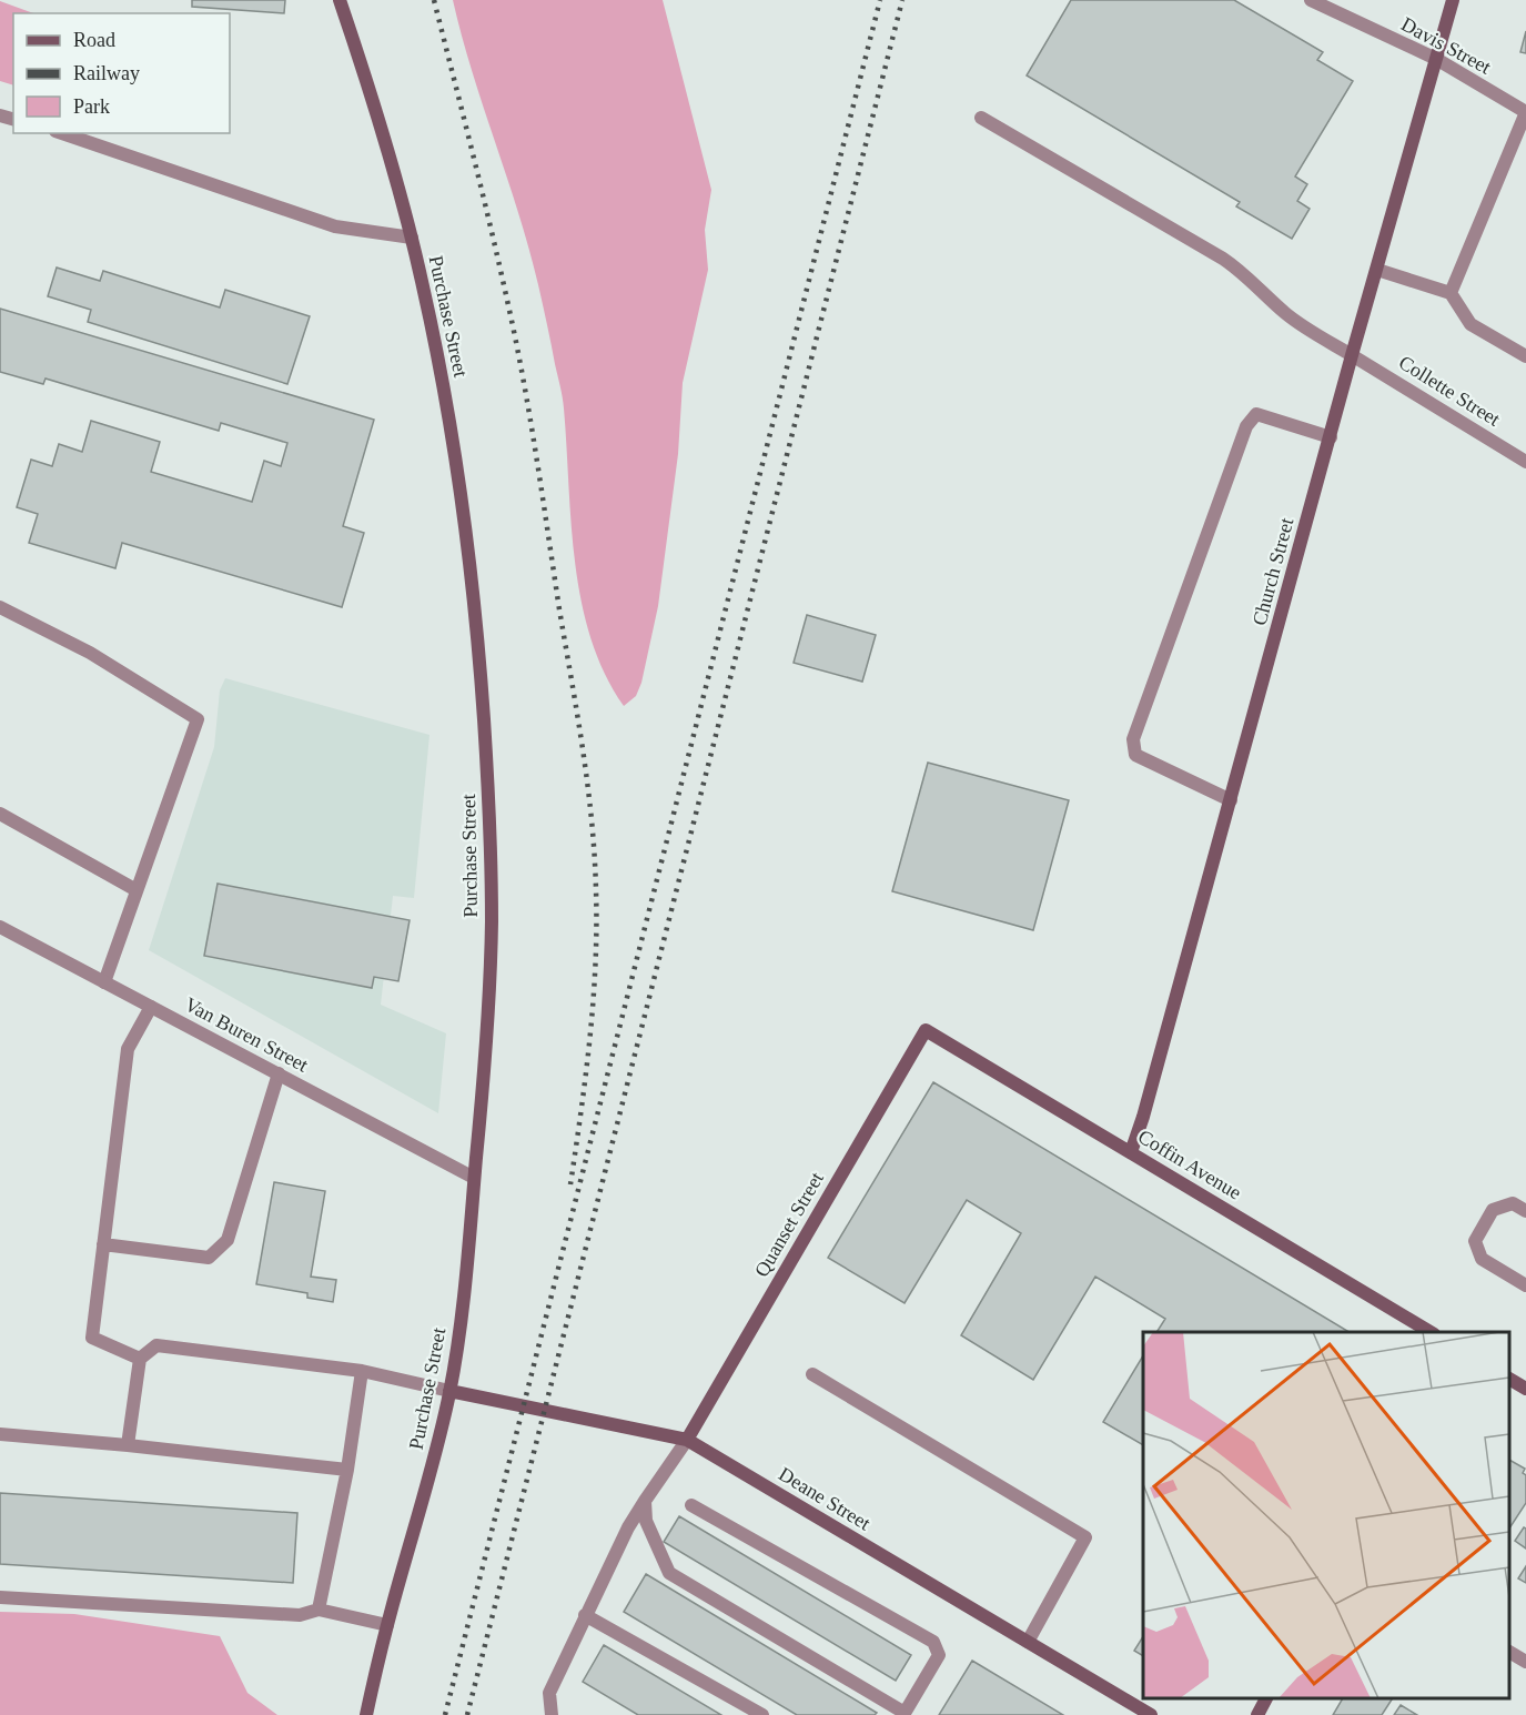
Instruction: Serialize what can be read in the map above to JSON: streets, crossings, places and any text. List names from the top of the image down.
{
  "streets": {
    "main road": [
      "Purchase Street",
      "Church Street",
      "Coffin Avenue",
      "Quanset Street",
      "Deane Street"
    ],
    "street": ["Davis Street", "Collette Street", "Van Buren Street"]
  },
  "crossings": [
    ["Davis Street", "Church Street"],
    ["Purchase Street", "Van Buren Street"],
    ["Purchase Street", "Deane Street"],
    ["Collette Street", "Church Street"],
    ["Church Street", "Coffin Avenue"],
    ["Coffin Avenue", "Quanset Street"],
    ["Quanset Street", "Deane Street"]
  ],
  "legend": ["Road", "Railway", "Park"]
}
